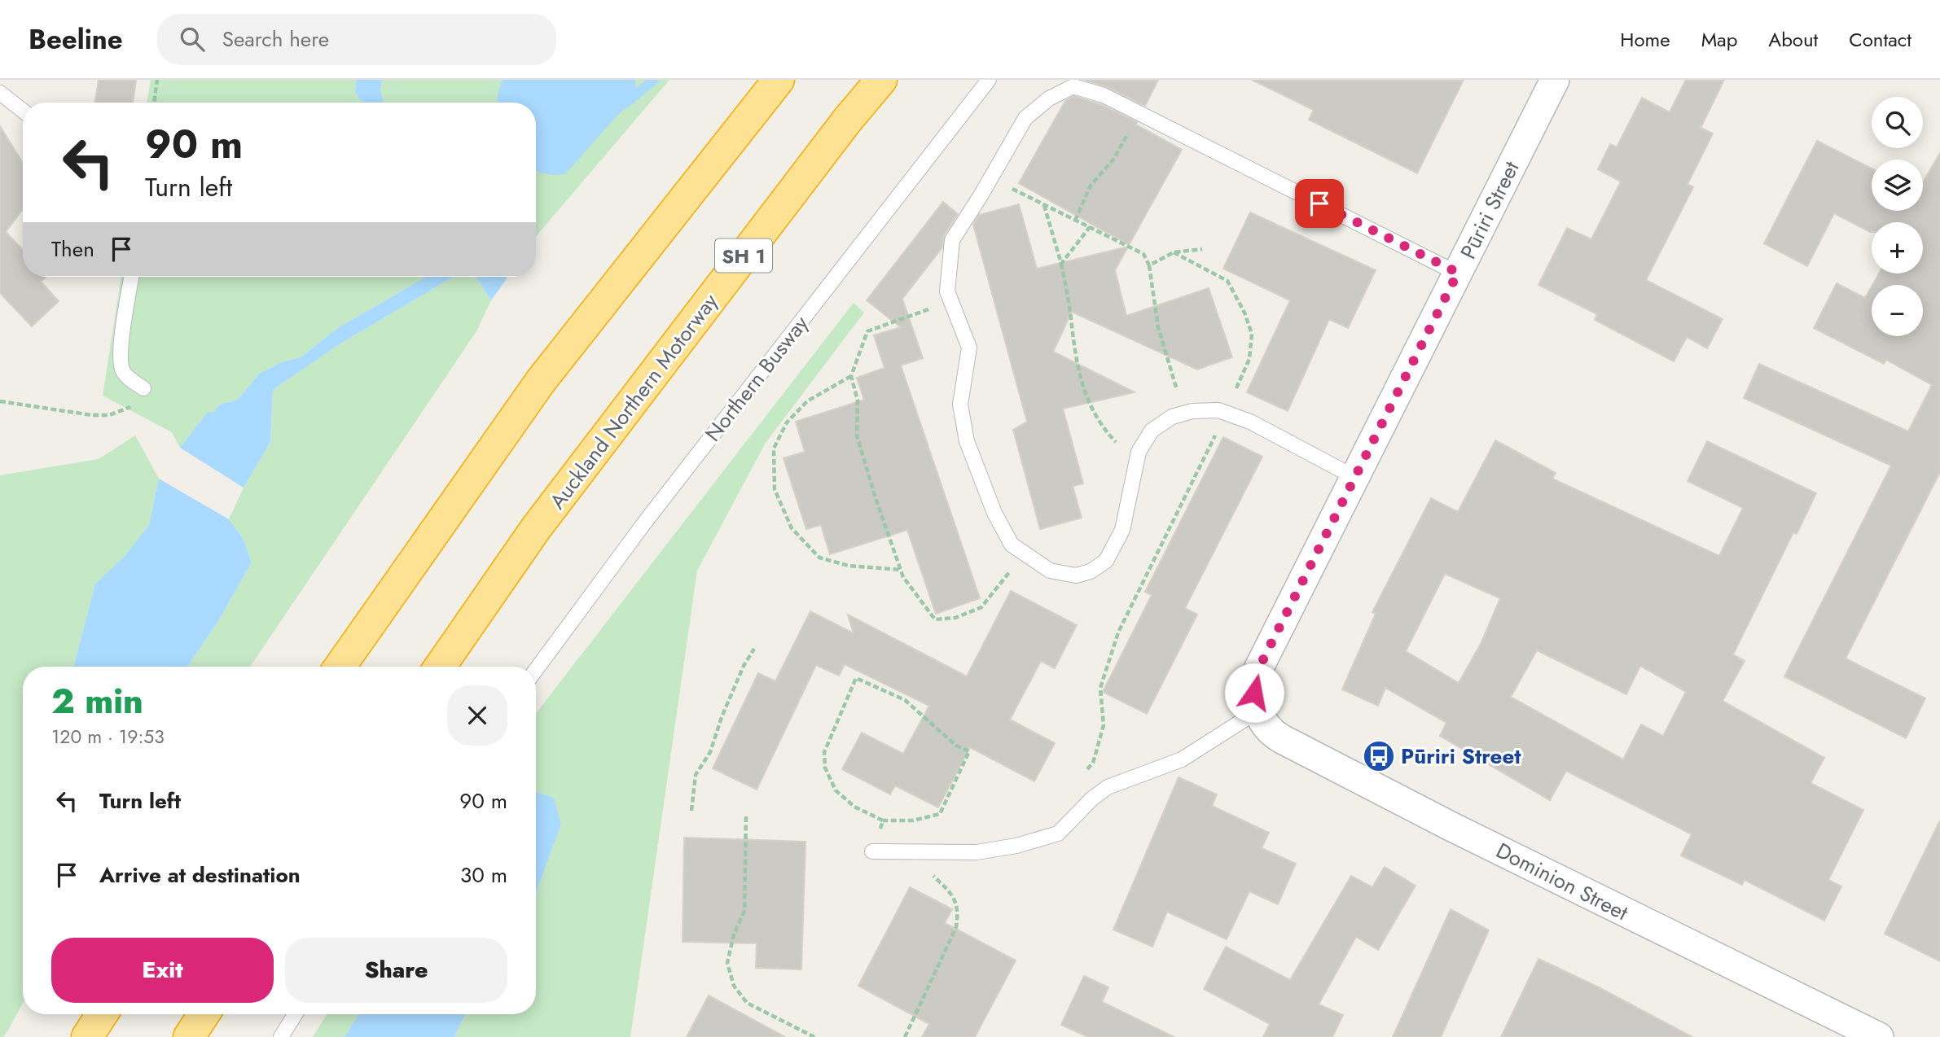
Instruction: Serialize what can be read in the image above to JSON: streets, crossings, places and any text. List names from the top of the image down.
{
  "streets": {
    "highway": ["SH 1", "Auckland Northern Motorway"],
    "street": ["Pūriri Street", "Dominion Street"],
    "lane": ["Northern Busway"]
  },
  "crossings": [
    ["Pūriri Street", "Dominion Street"]
  ],
  "places": {
    "bus stop": ["Pūriri Street"]
  },
  "page": {
    "header": "Beeline",
    "search": "Search here",
    "nav": [
      "Home",
      "Map",
      "About",
      "Contact"
    ],
    "map_buttons": ["+", "−"],
    "turn": ["90 m", "Turn left"],
    "then": "Then",
    "heading": ["2 min", "120 m · 19:53"],
    "list": [
      {
        "name": "Turn left",
        "value": "90 m"
      },
      {
        "name": "Arrive at destination",
        "value": "30 m"
      }
    ],
    "buttons": ["Exit", "Share"]
  }
}
